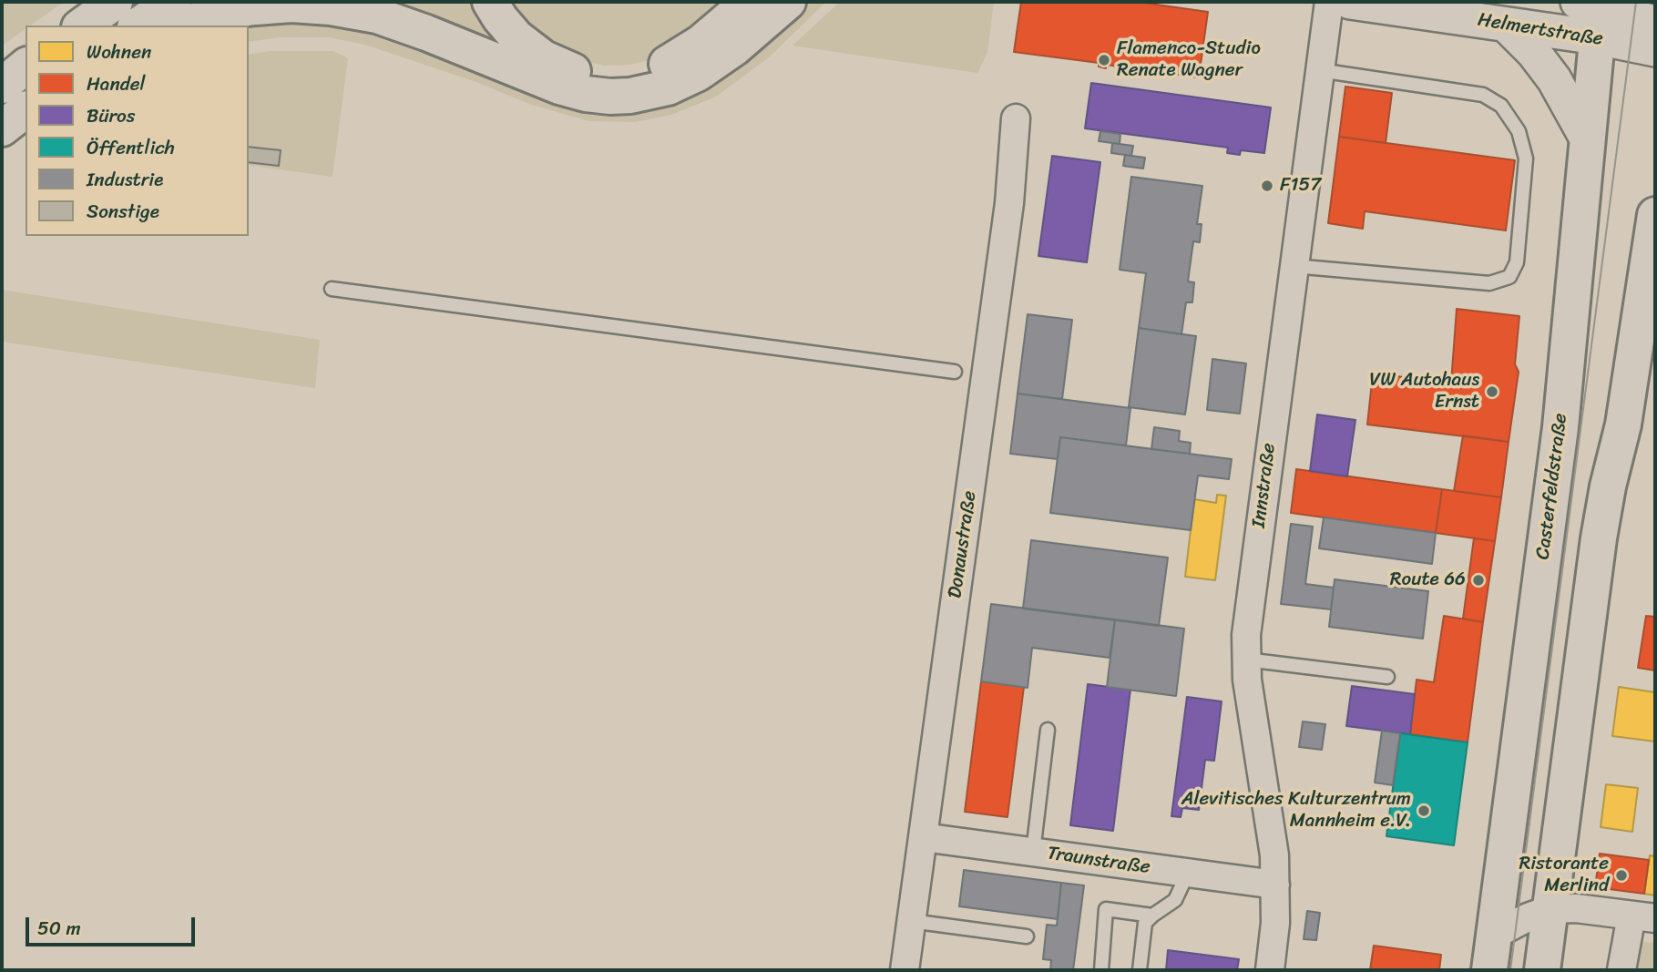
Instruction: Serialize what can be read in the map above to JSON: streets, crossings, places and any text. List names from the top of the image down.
{
  "streets": {
    "main road": ["Casterfeldstraße"],
    "street": [
      "Helmertstraße",
      "Innstraße",
      "Donaustraße",
      "Traunstraße"
    ]
  },
  "crossings": [
    ["Helmertstraße", "Casterfeldstraße"],
    ["Innstraße", "Traunstraße"],
    ["Donaustraße", "Traunstraße"]
  ],
  "places": [
    "Flamenco-Studio Renate Wagner",
    "F157",
    "VW Autohaus Ernst",
    "Route 66",
    "Alevitisches Kulturzentrum Mannheim e.V.",
    "Ristorante Merlind"
  ],
  "legend": [
    "Wohnen",
    "Handel",
    "Büros",
    "Öffentlich",
    "Industrie",
    "Sonstige"
  ],
  "scale_bar": "50 m"
}
